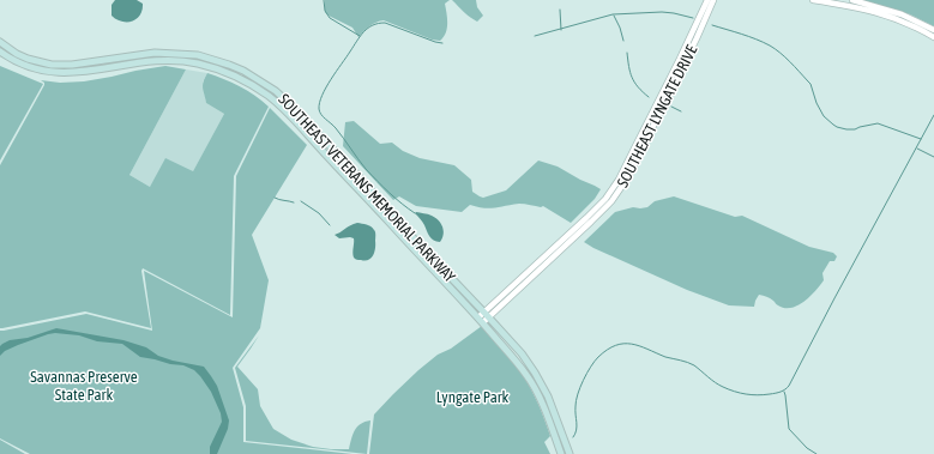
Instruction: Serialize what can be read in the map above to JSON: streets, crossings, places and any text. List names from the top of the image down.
{
  "streets": {
    "main road": ["SOUTHEAST VETERANS MEMORIAL PARKWAY"],
    "street": ["SOUTHEAST LYNGATE DRIVE"]
  },
  "crossings": [
    ["SOUTHEAST LYNGATE DRIVE", "SOUTHEAST VETERANS MEMORIAL PARKWAY"]
  ],
  "parks": ["Savannas Preserve State Park", "Lyngate Park"]
}
